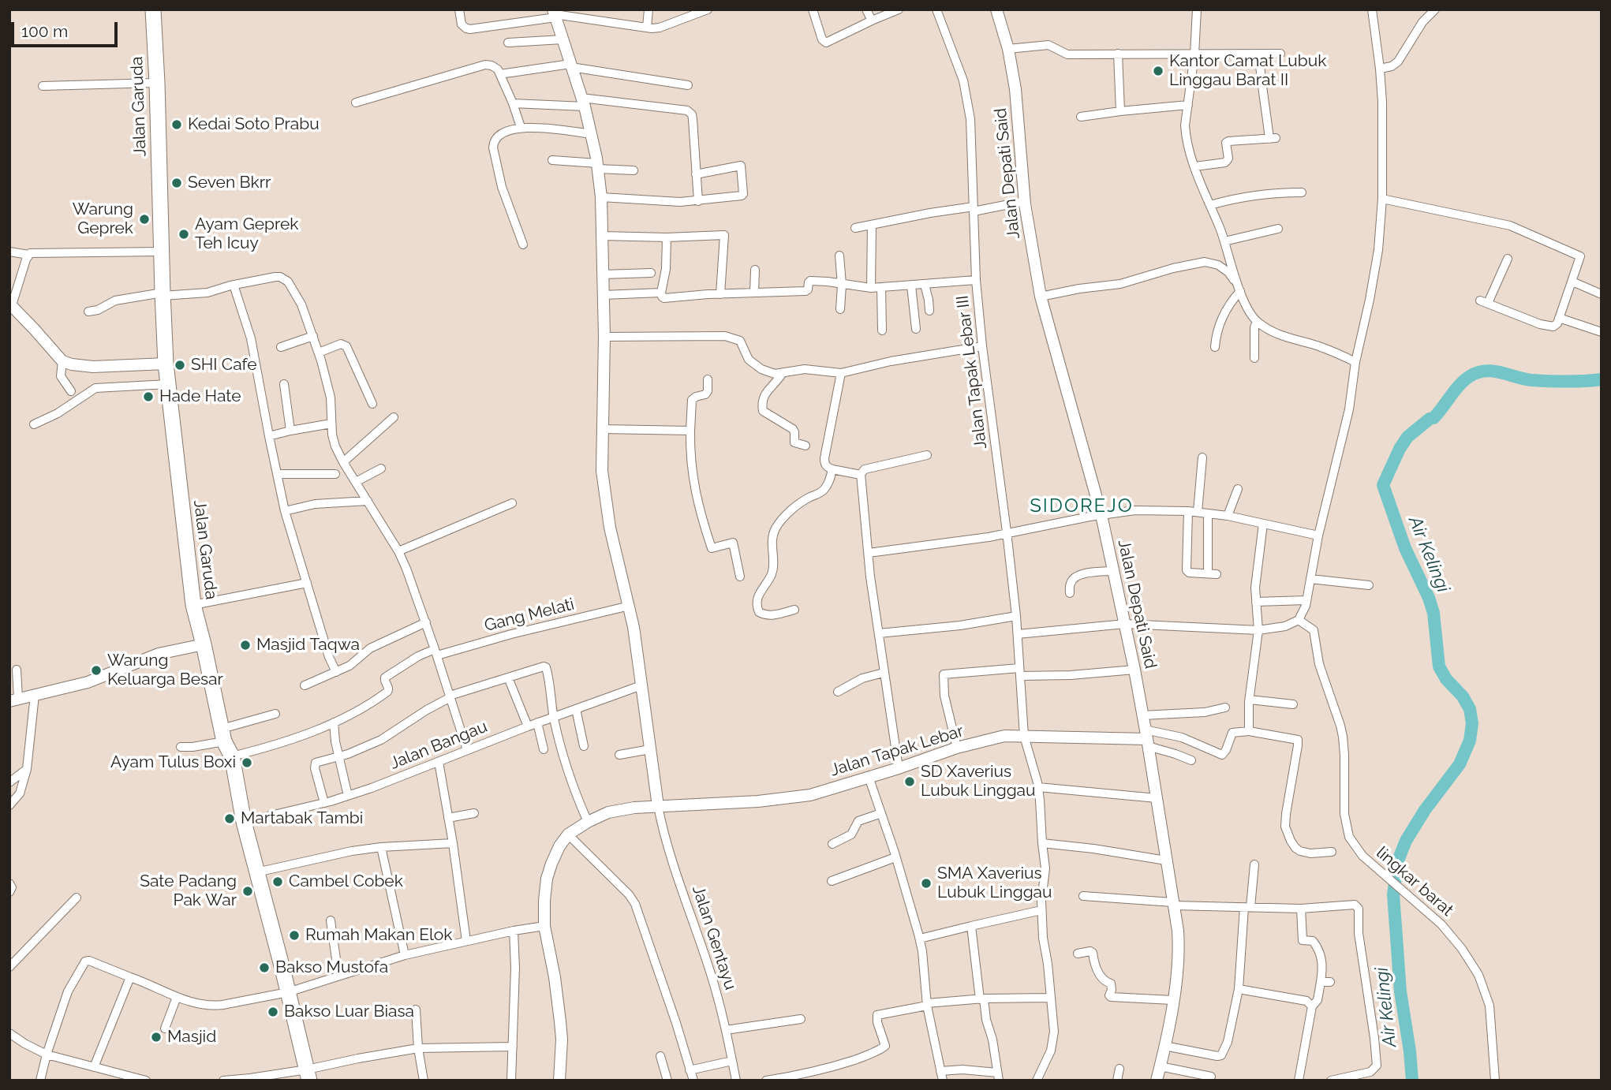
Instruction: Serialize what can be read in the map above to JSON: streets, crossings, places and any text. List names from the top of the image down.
{
  "streets": {
    "highway": ["Jalan Garuda"],
    "street": [
      "Jalan Depati Said",
      "Jalan Tapak Lebar III",
      "Gang Melati",
      "Jalan Bangau",
      "Jalan Tapak Lebar",
      "lingkar barat",
      "Jalan Gentayu"
    ]
  },
  "crossings": [
    ["Jalan Garuda", "Jalan Bangau"],
    ["Jalan Depati Said", "Jalan Tapak Lebar"],
    ["Jalan Tapak Lebar III", "Jalan Tapak Lebar"],
    ["Jalan Tapak Lebar", "Jalan Gentayu"]
  ],
  "districts": ["SIDOREJO"],
  "water": ["Air Kelingi"],
  "places": [
    "Kantor Camat Lubuk Linggau Barat II",
    "Kedai Soto Prabu",
    "Seven Bkrr",
    "Warung Geprek",
    "Ayam Geprek Teh Icuy",
    "SHI Cafe",
    "Hade Hate",
    "Masjid Taqwa",
    "Warung Keluarga Besar",
    "Ayam Tulus Boxi",
    "SD Xaverius Lubuk Linggau",
    "Martabak Tambi",
    "Cambel Cobek",
    "SMA Xaverius Lubuk Linggau",
    "Sate Padang Pak War",
    "Rumah Makan Elok",
    "Bakso Mustofa",
    "Bakso Luar Biasa",
    "Masjid"
  ],
  "scale_bar": "100 m"
}
